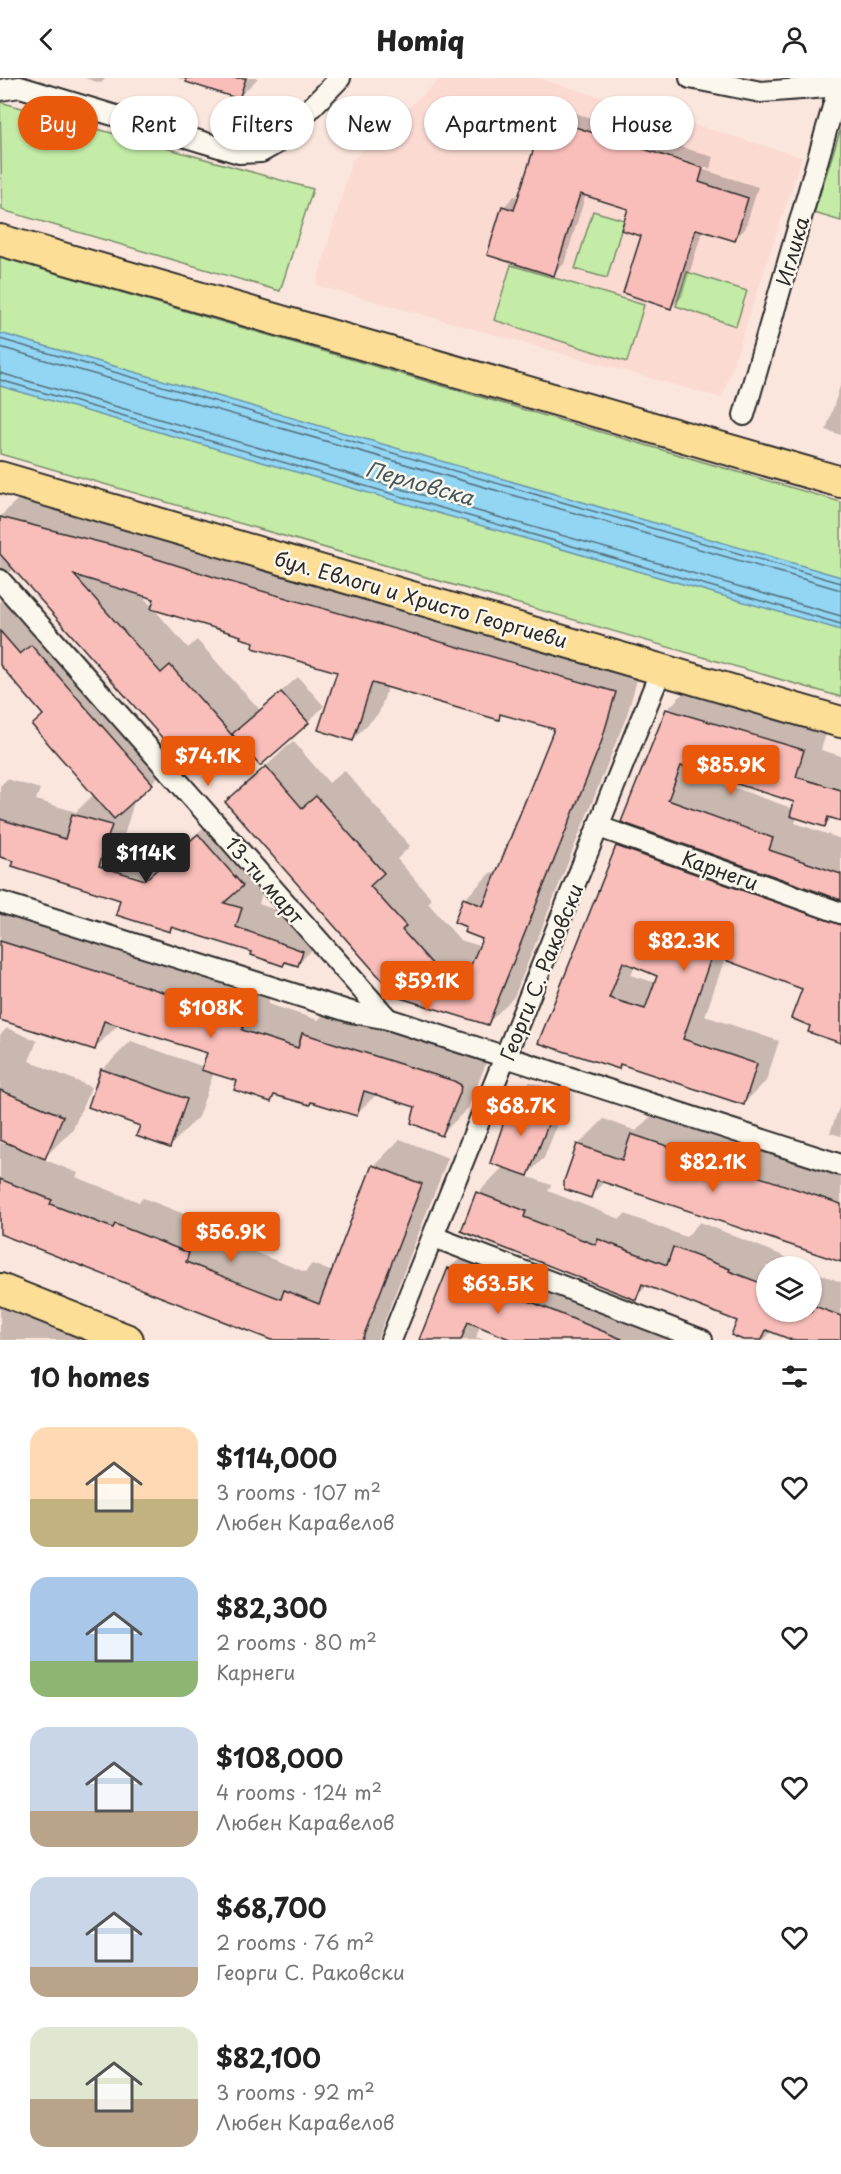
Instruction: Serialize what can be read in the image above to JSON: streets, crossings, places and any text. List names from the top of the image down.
{
  "streets": {
    "main road": ["бул. Евлоги и Христо Георгиеви"],
    "street": [
      "Иглика",
      "Карнеги",
      "13-ти март",
      "Георги С. Раковски"
    ]
  },
  "crossings": [
    ["бул. Евлоги и Христо Георгиеви", "Георги С. Раковски"],
    ["Карнеги", "Георги С. Раковски"]
  ],
  "water": ["Перловска"],
  "page": {
    "header": "Homiq",
    "chip": [
      "Buy",
      "Rent",
      "Filters",
      "New",
      "Apartment",
      "House"
    ],
    "price": [
      "$74.1K",
      "$85.9K",
      "$114K",
      "$82.3K",
      "$59.1K",
      "$108K",
      "$68.7K",
      "$82.1K",
      "$56.9K",
      "$63.5K"
    ],
    "heading": "10 homes",
    "list": [
      {
        "name": "$114,000",
        "note": "3 rooms · 107 m² · Любен Каравелов"
      },
      {
        "name": "$82,300",
        "note": "2 rooms · 80 m² · Карнеги"
      },
      {
        "name": "$108,000",
        "note": "4 rooms · 124 m² · Любен Каравелов"
      },
      {
        "name": "$68,700",
        "note": "2 rooms · 76 m² · Георги С. Раковски"
      },
      {
        "name": "$82,100",
        "note": "3 rooms · 92 m² · Любен Каравелов"
      }
    ]
  }
}
